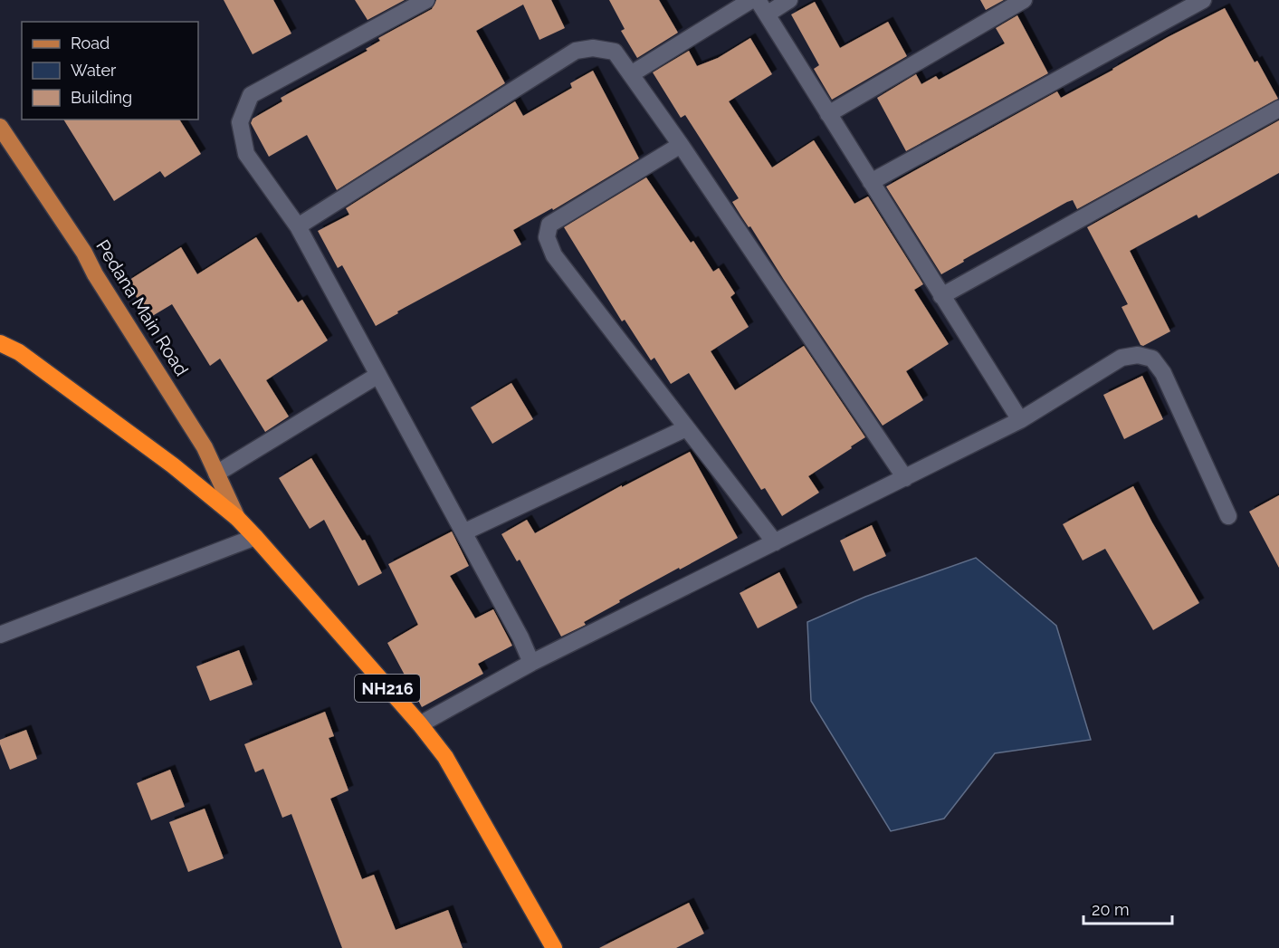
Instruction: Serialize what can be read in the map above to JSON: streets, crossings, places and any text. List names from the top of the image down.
{
  "streets": {
    "highway": ["NH216"],
    "main road": ["Pedana Main Road"]
  },
  "crossings": [
    ["Pedana Main Road", "NH216"]
  ],
  "legend": ["Road", "Water", "Building"],
  "scale_bar": "20 m"
}
